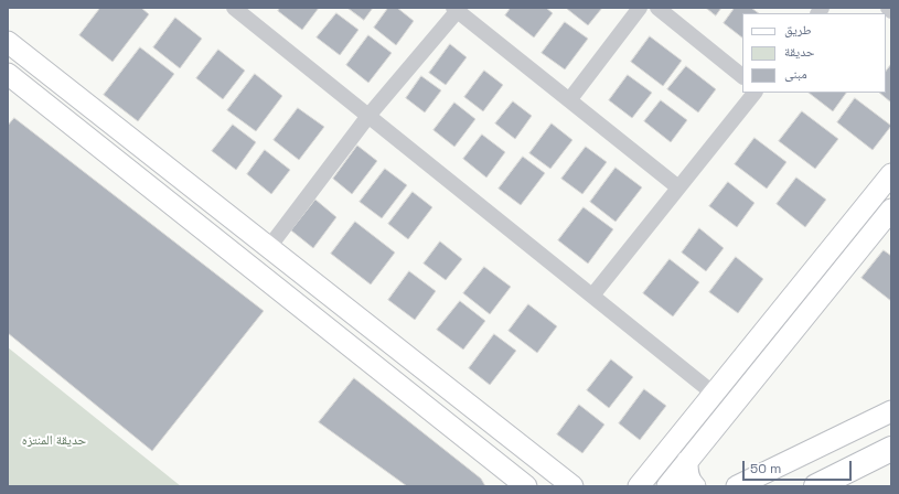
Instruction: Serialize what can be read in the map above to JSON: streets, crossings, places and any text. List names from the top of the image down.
{
  "parks": ["حديقة المنتزه"],
  "legend": ["طريق", "حديقة", "مبنى"],
  "scale_bar": "50 m"
}
